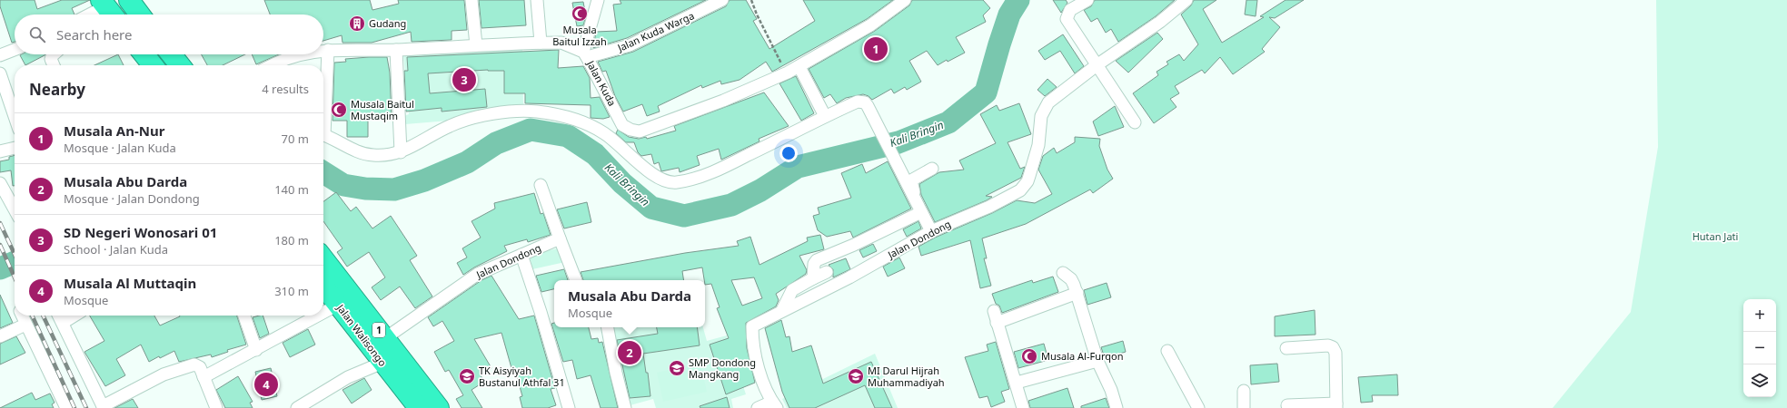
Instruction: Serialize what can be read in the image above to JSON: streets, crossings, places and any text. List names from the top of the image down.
{
  "streets": {
    "highway": ["1", "Jalan Walisongo"],
    "street": ["Jalan Kuda Warga", "Jalan Kuda", "Jalan Dondong"]
  },
  "crossings": [
    ["Jalan Kuda Warga", "Jalan Kuda"],
    ["Jalan Dondong", "1"]
  ],
  "water": ["Kali Bringin"],
  "parks": ["Hutan Jati"],
  "places": {
    "mosque": ["Musala Baitul Izzah", "Musala Baitul Mustaqim", "Musala Al-Furqon"],
    "building": ["Gudang"],
    "school or university": ["SMP Dondong Mangkang", "TK Aisyiyah Bustanul Athfal 31", "MI Darul Hijrah Muhammadiyah"]
  },
  "page": {
    "search": "Search here",
    "pins": [
      "1",
      "3",
      "2",
      "4"
    ],
    "heading": ["Nearby", "4 results"],
    "list": [
      {
        "mark": "1",
        "name": "Musala An-Nur",
        "note": "Mosque · Jalan Kuda",
        "value": "70 m"
      },
      {
        "mark": "2",
        "name": "Musala Abu Darda",
        "note": "Mosque · Jalan Dondong",
        "value": "140 m"
      },
      {
        "mark": "3",
        "name": "SD Negeri Wonosari 01",
        "note": "School · Jalan Kuda",
        "value": "180 m"
      },
      {
        "mark": "4",
        "name": "Musala Al Muttaqin",
        "note": "Mosque",
        "value": "310 m"
      }
    ],
    "popup": ["Musala Abu Darda", "Mosque"],
    "map_buttons": ["+", "−"]
  }
}
